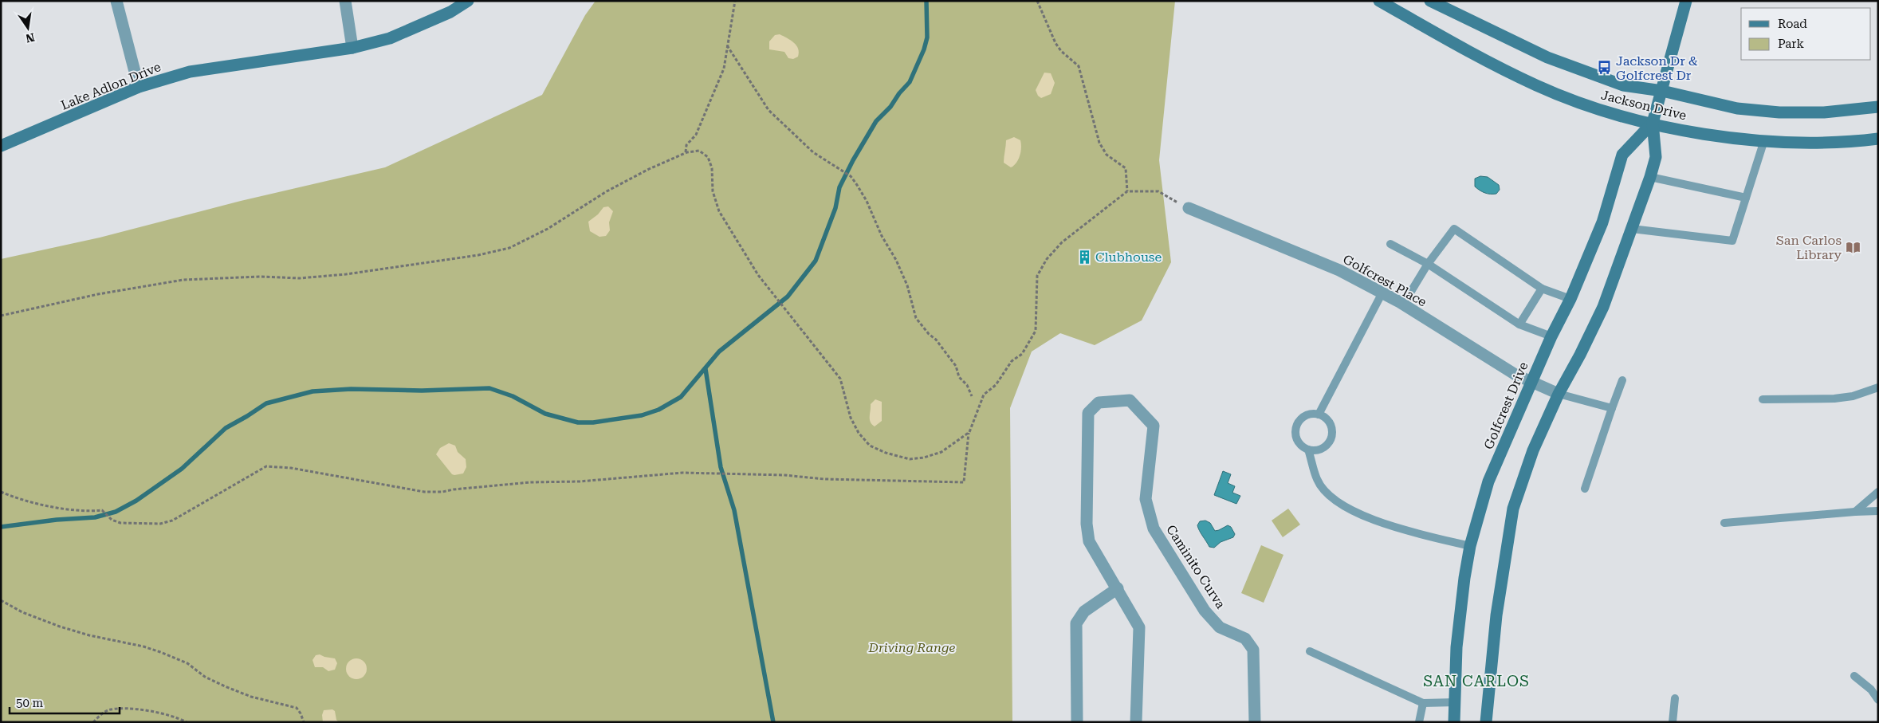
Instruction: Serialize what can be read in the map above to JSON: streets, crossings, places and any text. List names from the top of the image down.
{
  "streets": {
    "main road": ["Lake Adlon Drive", "Jackson Drive", "Golfcrest Drive"],
    "street": ["Golfcrest Place", "Caminito Curva"]
  },
  "crossings": [
    ["Jackson Drive", "Golfcrest Drive"],
    ["Golfcrest Place", "Golfcrest Drive"]
  ],
  "districts": ["SAN CARLOS"],
  "parks": ["Driving Range"],
  "places": {
    "bus stop": ["Jackson Dr & Golfcrest Dr"],
    "library": ["San Carlos Library"],
    "building": ["Clubhouse"]
  },
  "legend": ["Road", "Park"],
  "scale_bar": "50 m",
  "north": "bottom"
}
